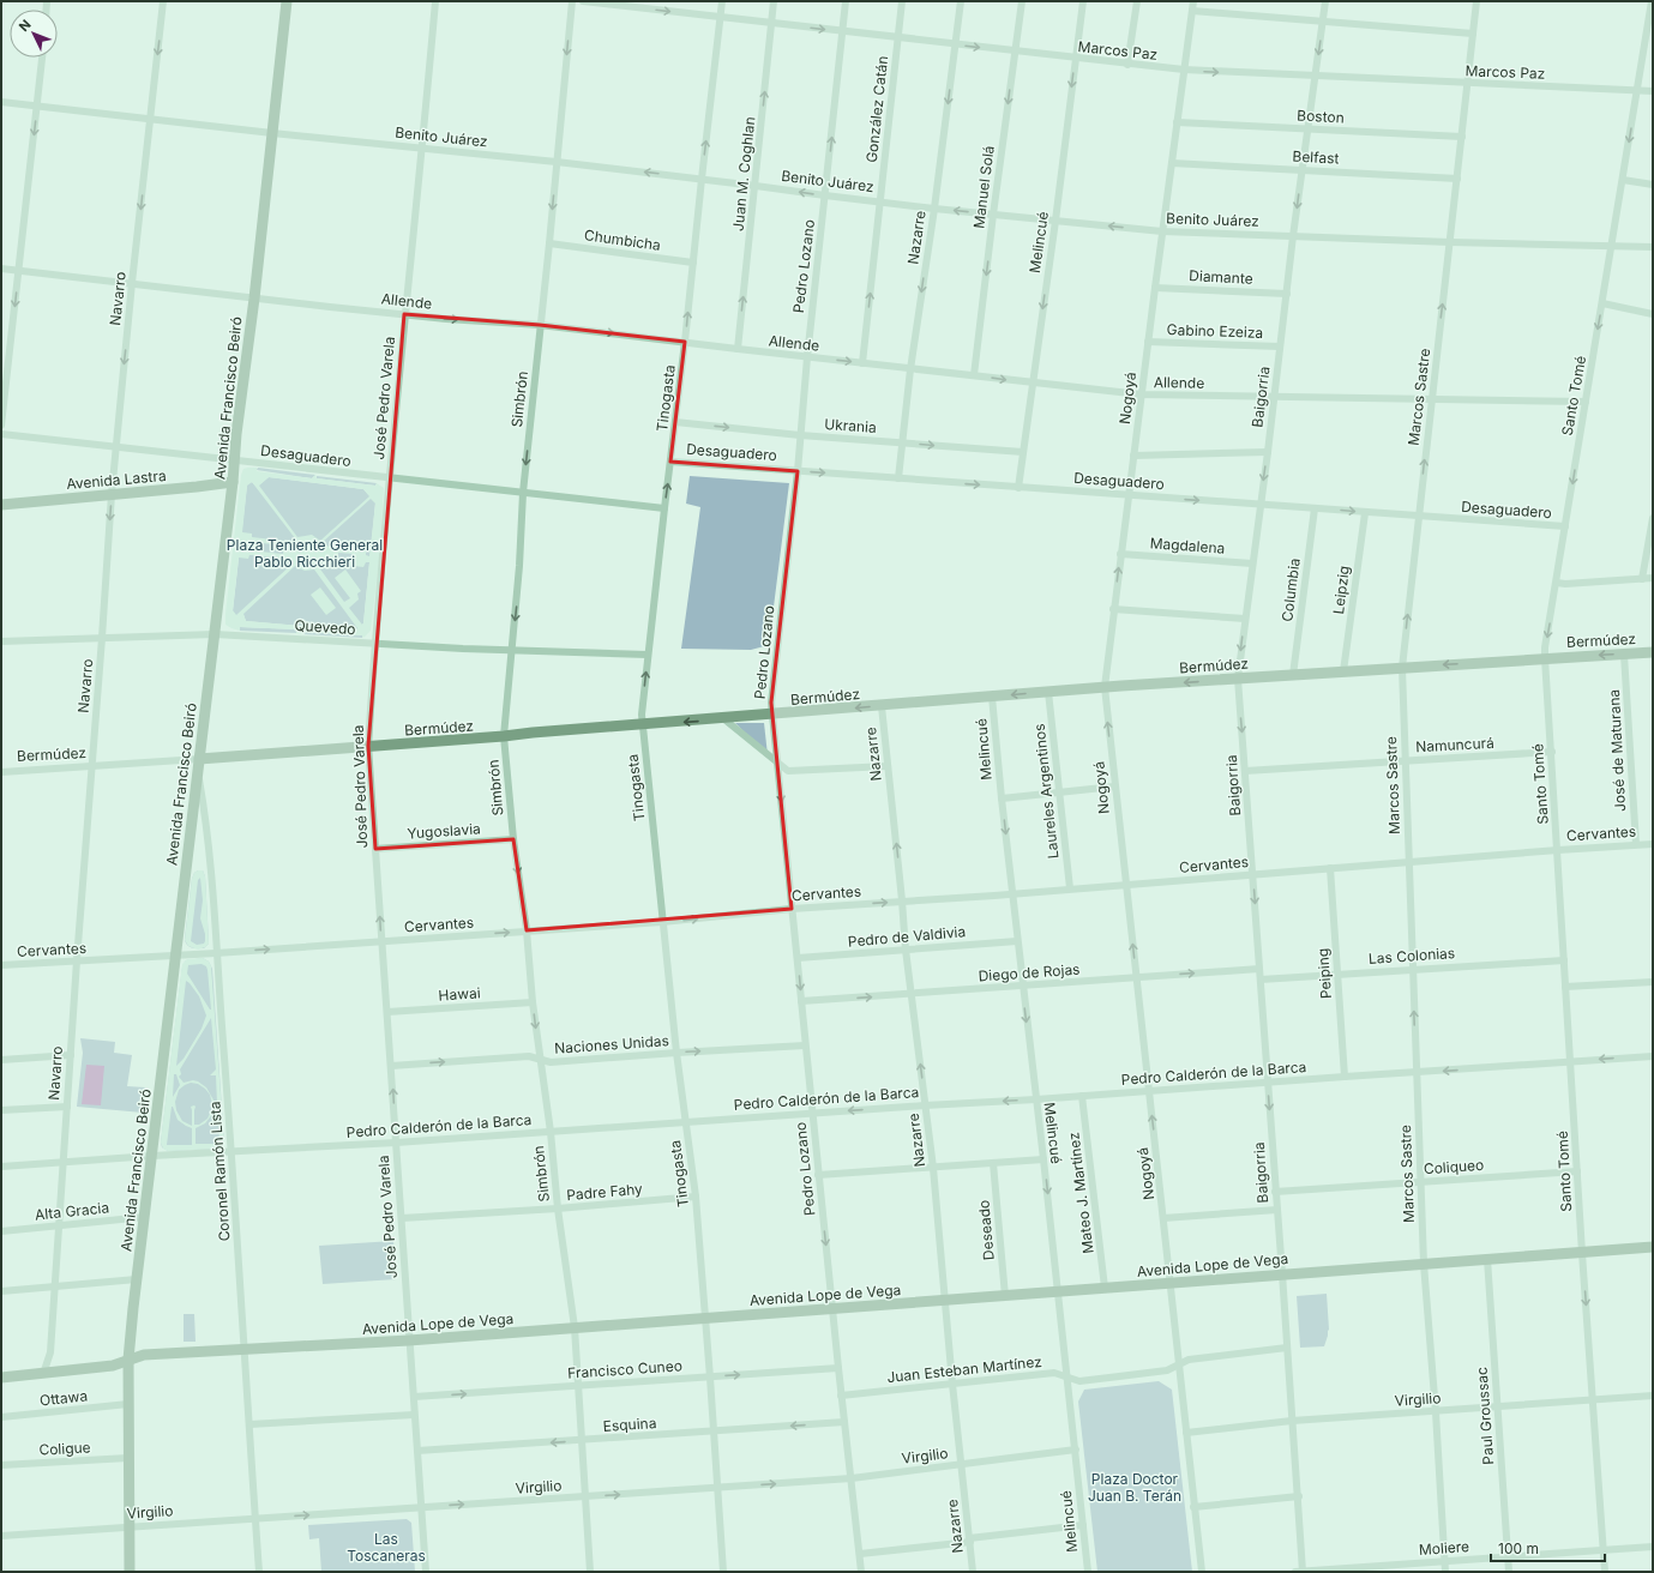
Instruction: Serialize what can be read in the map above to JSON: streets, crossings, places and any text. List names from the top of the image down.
{
  "streets": {
    "main road": [
      "Avenida Francisco Beiró",
      "Avenida Lastra",
      "Bermúdez",
      "Avenida Lope de Vega"
    ],
    "street": [
      "Marcos Paz",
      "González Catán",
      "Boston",
      "Benito Juárez",
      "Belfast",
      "Juan M. Coghlan",
      "Manuel Solá",
      "Nazarre",
      "Chumbicha",
      "Melincué",
      "Pedro Lozano",
      "Diamante",
      "Navarro",
      "Allende",
      "Gabino Ezeiza",
      "Santo Tomé",
      "Baigorria",
      "Marcos Sastre",
      "José Pedro Varela",
      "Tinogasta",
      "Nogoyá",
      "Simbrón",
      "Ukrania",
      "Desaguadero",
      "Magdalena",
      "Columbia",
      "Leipzig",
      "Quevedo",
      "Namuncurá",
      "José de Maturana",
      "Laureles Argentinos",
      "Yugoslavia",
      "Cervantes",
      "Pedro de Valdivia",
      "Las Colonias",
      "Diego de Rojas",
      "Peiping",
      "Hawai",
      "Naciones Unidas",
      "Pedro Calderón de la Barca",
      "Coliqueo",
      "Coronel Ramón Lista",
      "Padre Fahy",
      "Mateo J. Martínez",
      "Alta Gracia",
      "Deseado",
      "Francisco Cuneo",
      "Juan Esteban Martínez",
      "Ottawa",
      "Virgilio",
      "Paul Groussac",
      "Esquina",
      "Coligue",
      "Moliere"
    ]
  },
  "crossings": [
    ["Marcos Paz", "González Catán"],
    ["Marcos Paz", "Juan M. Coghlan"],
    ["Marcos Paz", "Manuel Solá"],
    ["Marcos Paz", "Nazarre"],
    ["Marcos Paz", "Melincué"],
    ["Marcos Paz", "Pedro Lozano"],
    ["Marcos Paz", "Santo Tomé"],
    ["Marcos Paz", "Baigorria"],
    ["Marcos Paz", "Marcos Sastre"],
    ["Marcos Paz", "Tinogasta"],
    ["Marcos Paz", "Nogoyá"],
    ["González Catán", "Benito Juárez"],
    ["González Catán", "Allende"],
    ["Boston", "Baigorria"],
    ["Boston", "Marcos Sastre"],
    ["Boston", "Nogoyá"],
    ["Benito Juárez", "Juan M. Coghlan"],
    ["Benito Juárez", "Manuel Solá"],
    ["Benito Juárez", "Nazarre"],
    ["Benito Juárez", "Melincué"],
    ["Benito Juárez", "Pedro Lozano"],
    ["Benito Juárez", "Navarro"],
    ["Benito Juárez", "Santo Tomé"],
    ["Benito Juárez", "Baigorria"],
    ["Benito Juárez", "Marcos Sastre"],
    ["Benito Juárez", "Avenida Francisco Beiró"],
    ["Benito Juárez", "José Pedro Varela"],
    ["Benito Juárez", "Tinogasta"],
    ["Benito Juárez", "Nogoyá"],
    ["Benito Juárez", "Simbrón"],
    ["Belfast", "Baigorria"],
    ["Belfast", "Marcos Sastre"],
    ["Belfast", "Nogoyá"],
    ["Juan M. Coghlan", "Allende"],
    ["Manuel Solá", "Allende"],
    ["Nazarre", "Allende"],
    ["Nazarre", "Ukrania"],
    ["Nazarre", "Desaguadero"],
    ["Nazarre", "Bermúdez"],
    ["Nazarre", "Cervantes"],
    ["Nazarre", "Pedro de Valdivia"],
    ["Nazarre", "Diego de Rojas"],
    ["Nazarre", "Pedro Calderón de la Barca"],
    ["Nazarre", "Avenida Lope de Vega"],
    ["Nazarre", "Juan Esteban Martínez"],
    ["Nazarre", "Virgilio"],
    ["Chumbicha", "Tinogasta"],
    ["Chumbicha", "Simbrón"],
    ["Melincué", "Allende"],
    ["Melincué", "Ukrania"],
    ["Melincué", "Desaguadero"],
    ["Melincué", "Bermúdez"],
    ["Melincué", "Cervantes"],
    ["Melincué", "Pedro de Valdivia"],
    ["Melincué", "Diego de Rojas"],
    ["Melincué", "Pedro Calderón de la Barca"],
    ["Melincué", "Avenida Lope de Vega"],
    ["Melincué", "Juan Esteban Martínez"],
    ["Melincué", "Virgilio"],
    ["Pedro Lozano", "Allende"],
    ["Pedro Lozano", "Ukrania"],
    ["Pedro Lozano", "Desaguadero"],
    ["Pedro Lozano", "Bermúdez"],
    ["Pedro Lozano", "Cervantes"],
    ["Pedro Lozano", "Pedro de Valdivia"],
    ["Pedro Lozano", "Diego de Rojas"],
    ["Pedro Lozano", "Naciones Unidas"],
    ["Pedro Lozano", "Pedro Calderón de la Barca"],
    ["Pedro Lozano", "Avenida Lope de Vega"],
    ["Pedro Lozano", "Francisco Cuneo"],
    ["Pedro Lozano", "Juan Esteban Martínez"],
    ["Pedro Lozano", "Virgilio"],
    ["Pedro Lozano", "Esquina"],
    ["Diamante", "Baigorria"],
    ["Diamante", "Nogoyá"],
    ["Navarro", "Allende"],
    ["Navarro", "Desaguadero"],
    ["Navarro", "Avenida Lastra"],
    ["Navarro", "Quevedo"],
    ["Navarro", "Bermúdez"],
    ["Navarro", "Cervantes"],
    ["Navarro", "Pedro Calderón de la Barca"],
    ["Navarro", "Alta Gracia"],
    ["Navarro", "Avenida Lope de Vega"],
    ["Allende", "Santo Tomé"],
    ["Allende", "Baigorria"],
    ["Allende", "Marcos Sastre"],
    ["Allende", "Avenida Francisco Beiró"],
    ["Allende", "José Pedro Varela"],
    ["Allende", "Tinogasta"],
    ["Allende", "Nogoyá"],
    ["Allende", "Simbrón"],
    ["Gabino Ezeiza", "Baigorria"],
    ["Gabino Ezeiza", "Nogoyá"],
    ["Santo Tomé", "Desaguadero"],
    ["Santo Tomé", "Bermúdez"],
    ["Santo Tomé", "Namuncurá"],
    ["Santo Tomé", "Cervantes"],
    ["Santo Tomé", "Las Colonias"],
    ["Santo Tomé", "Pedro Calderón de la Barca"],
    ["Santo Tomé", "Coliqueo"],
    ["Santo Tomé", "Avenida Lope de Vega"],
    ["Santo Tomé", "Virgilio"],
    ["Santo Tomé", "Moliere"],
    ["Baigorria", "Desaguadero"],
    ["Baigorria", "Magdalena"],
    ["Baigorria", "Bermúdez"],
    ["Baigorria", "Namuncurá"],
    ["Baigorria", "Cervantes"],
    ["Baigorria", "Las Colonias"],
    ["Baigorria", "Diego de Rojas"],
    ["Baigorria", "Pedro Calderón de la Barca"],
    ["Baigorria", "Coliqueo"],
    ["Baigorria", "Avenida Lope de Vega"],
    ["Baigorria", "Juan Esteban Martínez"],
    ["Baigorria", "Virgilio"],
    ["Baigorria", "Moliere"],
    ["Marcos Sastre", "Desaguadero"],
    ["Marcos Sastre", "Bermúdez"],
    ["Marcos Sastre", "Namuncurá"],
    ["Marcos Sastre", "Cervantes"],
    ["Marcos Sastre", "Las Colonias"],
    ["Marcos Sastre", "Pedro Calderón de la Barca"],
    ["Marcos Sastre", "Coliqueo"],
    ["Marcos Sastre", "Avenida Lope de Vega"],
    ["Marcos Sastre", "Virgilio"],
    ["Marcos Sastre", "Moliere"],
    ["Avenida Francisco Beiró", "Desaguadero"],
    ["Avenida Francisco Beiró", "Avenida Lastra"],
    ["Avenida Francisco Beiró", "Quevedo"],
    ["Avenida Francisco Beiró", "Bermúdez"],
    ["Avenida Francisco Beiró", "Cervantes"],
    ["Avenida Francisco Beiró", "Pedro Calderón de la Barca"],
    ["Avenida Francisco Beiró", "Coronel Ramón Lista"],
    ["Avenida Francisco Beiró", "Alta Gracia"],
    ["Avenida Francisco Beiró", "Avenida Lope de Vega"],
    ["Avenida Francisco Beiró", "Ottawa"],
    ["Avenida Francisco Beiró", "Virgilio"],
    ["Avenida Francisco Beiró", "Coligue"],
    ["José Pedro Varela", "Desaguadero"],
    ["José Pedro Varela", "Quevedo"],
    ["José Pedro Varela", "Bermúdez"],
    ["José Pedro Varela", "Yugoslavia"],
    ["José Pedro Varela", "Cervantes"],
    ["José Pedro Varela", "Hawai"],
    ["José Pedro Varela", "Naciones Unidas"],
    ["José Pedro Varela", "Pedro Calderón de la Barca"],
    ["José Pedro Varela", "Padre Fahy"],
    ["José Pedro Varela", "Avenida Lope de Vega"],
    ["José Pedro Varela", "Francisco Cuneo"],
    ["José Pedro Varela", "Virgilio"],
    ["José Pedro Varela", "Esquina"],
    ["Tinogasta", "Ukrania"],
    ["Tinogasta", "Desaguadero"],
    ["Tinogasta", "Quevedo"],
    ["Tinogasta", "Bermúdez"],
    ["Tinogasta", "Cervantes"],
    ["Tinogasta", "Naciones Unidas"],
    ["Tinogasta", "Pedro Calderón de la Barca"],
    ["Tinogasta", "Padre Fahy"],
    ["Tinogasta", "Avenida Lope de Vega"],
    ["Tinogasta", "Francisco Cuneo"],
    ["Tinogasta", "Virgilio"],
    ["Tinogasta", "Esquina"],
    ["Nogoyá", "Desaguadero"],
    ["Nogoyá", "Magdalena"],
    ["Nogoyá", "Bermúdez"],
    ["Nogoyá", "Cervantes"],
    ["Nogoyá", "Diego de Rojas"],
    ["Nogoyá", "Pedro Calderón de la Barca"],
    ["Nogoyá", "Avenida Lope de Vega"],
    ["Nogoyá", "Juan Esteban Martínez"],
    ["Nogoyá", "Virgilio"],
    ["Simbrón", "Desaguadero"],
    ["Simbrón", "Quevedo"],
    ["Simbrón", "Bermúdez"],
    ["Simbrón", "Yugoslavia"],
    ["Simbrón", "Cervantes"],
    ["Simbrón", "Hawai"],
    ["Simbrón", "Naciones Unidas"],
    ["Simbrón", "Pedro Calderón de la Barca"],
    ["Simbrón", "Padre Fahy"],
    ["Simbrón", "Avenida Lope de Vega"],
    ["Simbrón", "Francisco Cuneo"],
    ["Simbrón", "Virgilio"],
    ["Simbrón", "Esquina"],
    ["Desaguadero", "Columbia"],
    ["Desaguadero", "Leipzig"],
    ["Columbia", "Bermúdez"],
    ["Leipzig", "Bermúdez"],
    ["Bermúdez", "José de Maturana"],
    ["Bermúdez", "Laureles Argentinos"],
    ["José de Maturana", "Cervantes"],
    ["Laureles Argentinos", "Cervantes"],
    ["Cervantes", "Peiping"],
    ["Cervantes", "Coronel Ramón Lista"],
    ["Las Colonias", "Peiping"],
    ["Peiping", "Pedro Calderón de la Barca"],
    ["Pedro Calderón de la Barca", "Coronel Ramón Lista"],
    ["Pedro Calderón de la Barca", "Mateo J. Martínez"],
    ["Coronel Ramón Lista", "Avenida Lope de Vega"],
    ["Coronel Ramón Lista", "Virgilio"],
    ["Mateo J. Martínez", "Avenida Lope de Vega"],
    ["Deseado", "Avenida Lope de Vega"],
    ["Avenida Lope de Vega", "Paul Groussac"],
    ["Virgilio", "Paul Groussac"],
    ["Paul Groussac", "Moliere"]
  ],
  "one_way": [
    "González Catán",
    "Juan M. Coghlan",
    "Manuel Solá",
    "Melincué",
    "Navarro",
    "Simbrón",
    "Ukrania",
    "Bermúdez",
    "Diego de Rojas",
    "Naciones Unidas",
    "Francisco Cuneo",
    "Virgilio",
    "Esquina"
  ],
  "parks": ["Plaza Teniente General Pablo Ricchieri", "Plaza Doctor Juan B. Terán", "Las Toscaneras"],
  "scale_bar": "100 m",
  "north": "top left"
}
